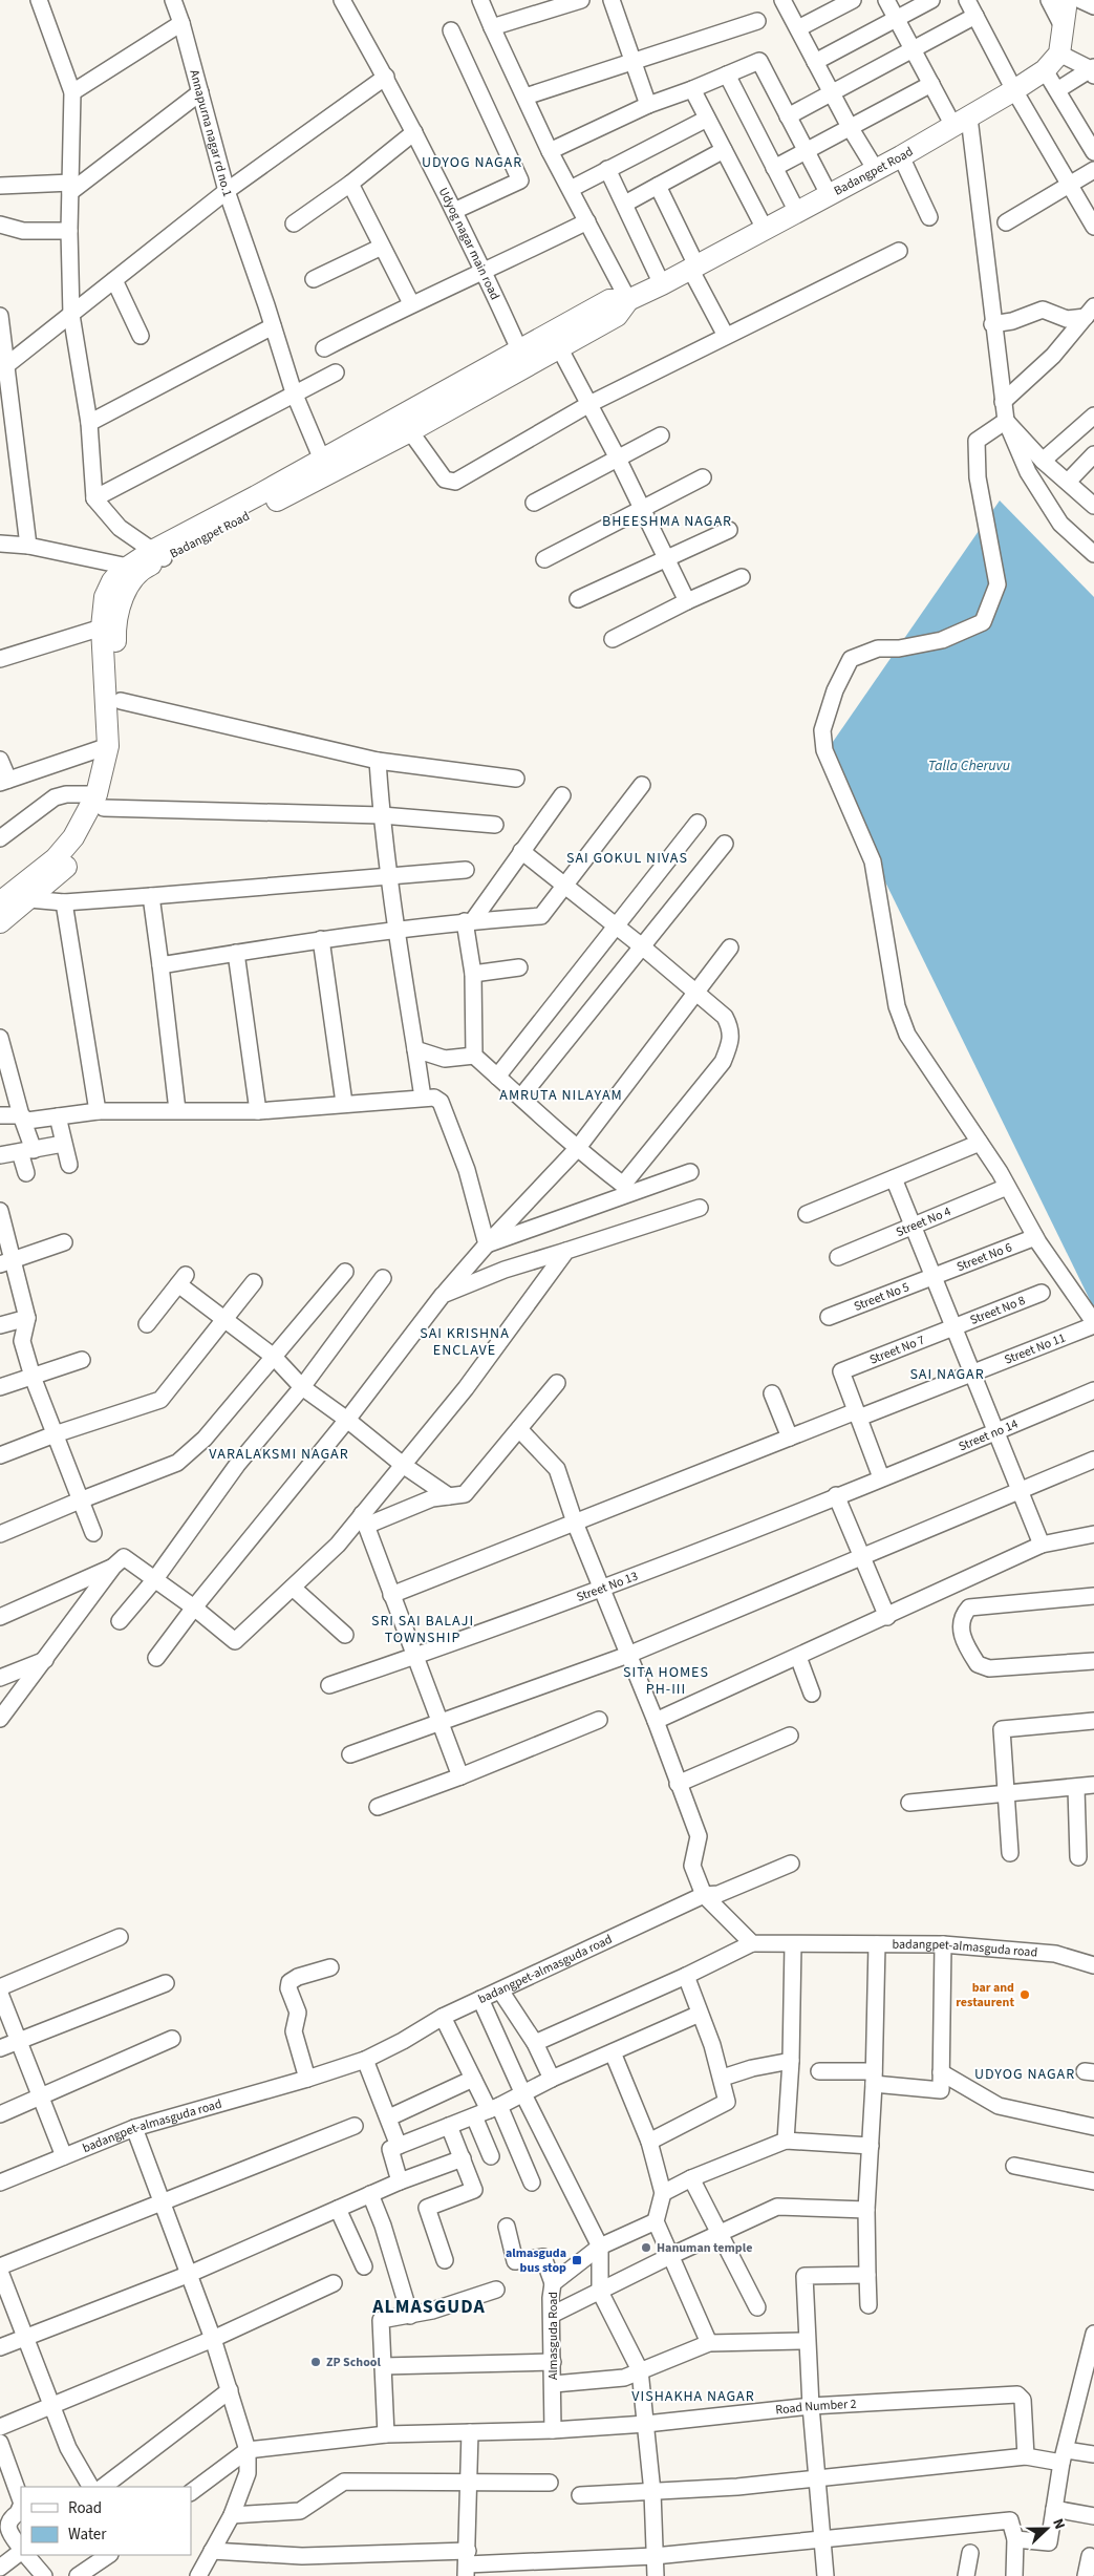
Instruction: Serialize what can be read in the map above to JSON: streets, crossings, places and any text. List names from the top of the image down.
{
  "streets": {
    "main road": ["Badangpet Road"],
    "street": [
      "Annapurna nagar rd no.1",
      "Udyog nagar main road",
      "Street No 4",
      "Street No 6",
      "Street No 5",
      "Street No 8",
      "Street No 11",
      "Street No 7",
      "Street no 14",
      "Street No 13",
      "badangpet-almasguda road",
      "Almasguda Road",
      "Road Number 2"
    ]
  },
  "crossings": [
    ["Annapurna nagar rd no.1", "Badangpet Road"],
    ["Badangpet Road", "Udyog nagar main road"],
    ["Street No 6", "Street No 5"],
    ["Street No 8", "Street No 7"],
    ["Street No 11", "Street No 7"],
    ["Street no 14", "Street No 13"],
    ["Almasguda Road", "Road Number 2"]
  ],
  "districts": [
    "UDYOG NAGAR",
    "BHEESHMA NAGAR",
    "SAI GOKUL NIVAS",
    "AMRUTA NILAYAM",
    "SAI KRISHNA ENCLAVE",
    "SAI NAGAR",
    "VARALAKSMI NAGAR",
    "SRI SAI BALAJI TOWNSHIP",
    "SITA HOMES PH-III",
    "UDYOG NAGAR",
    "ALMASGUDA",
    "VISHAKHA NAGAR"
  ],
  "water": ["Talla Cheruvu"],
  "places": {
    "other": ["bar and restaurent", "Hanuman temple", "ZP School"],
    "transit": ["almasguda bus stop"]
  },
  "legend": ["Road", "Water"],
  "north": "right"
}
